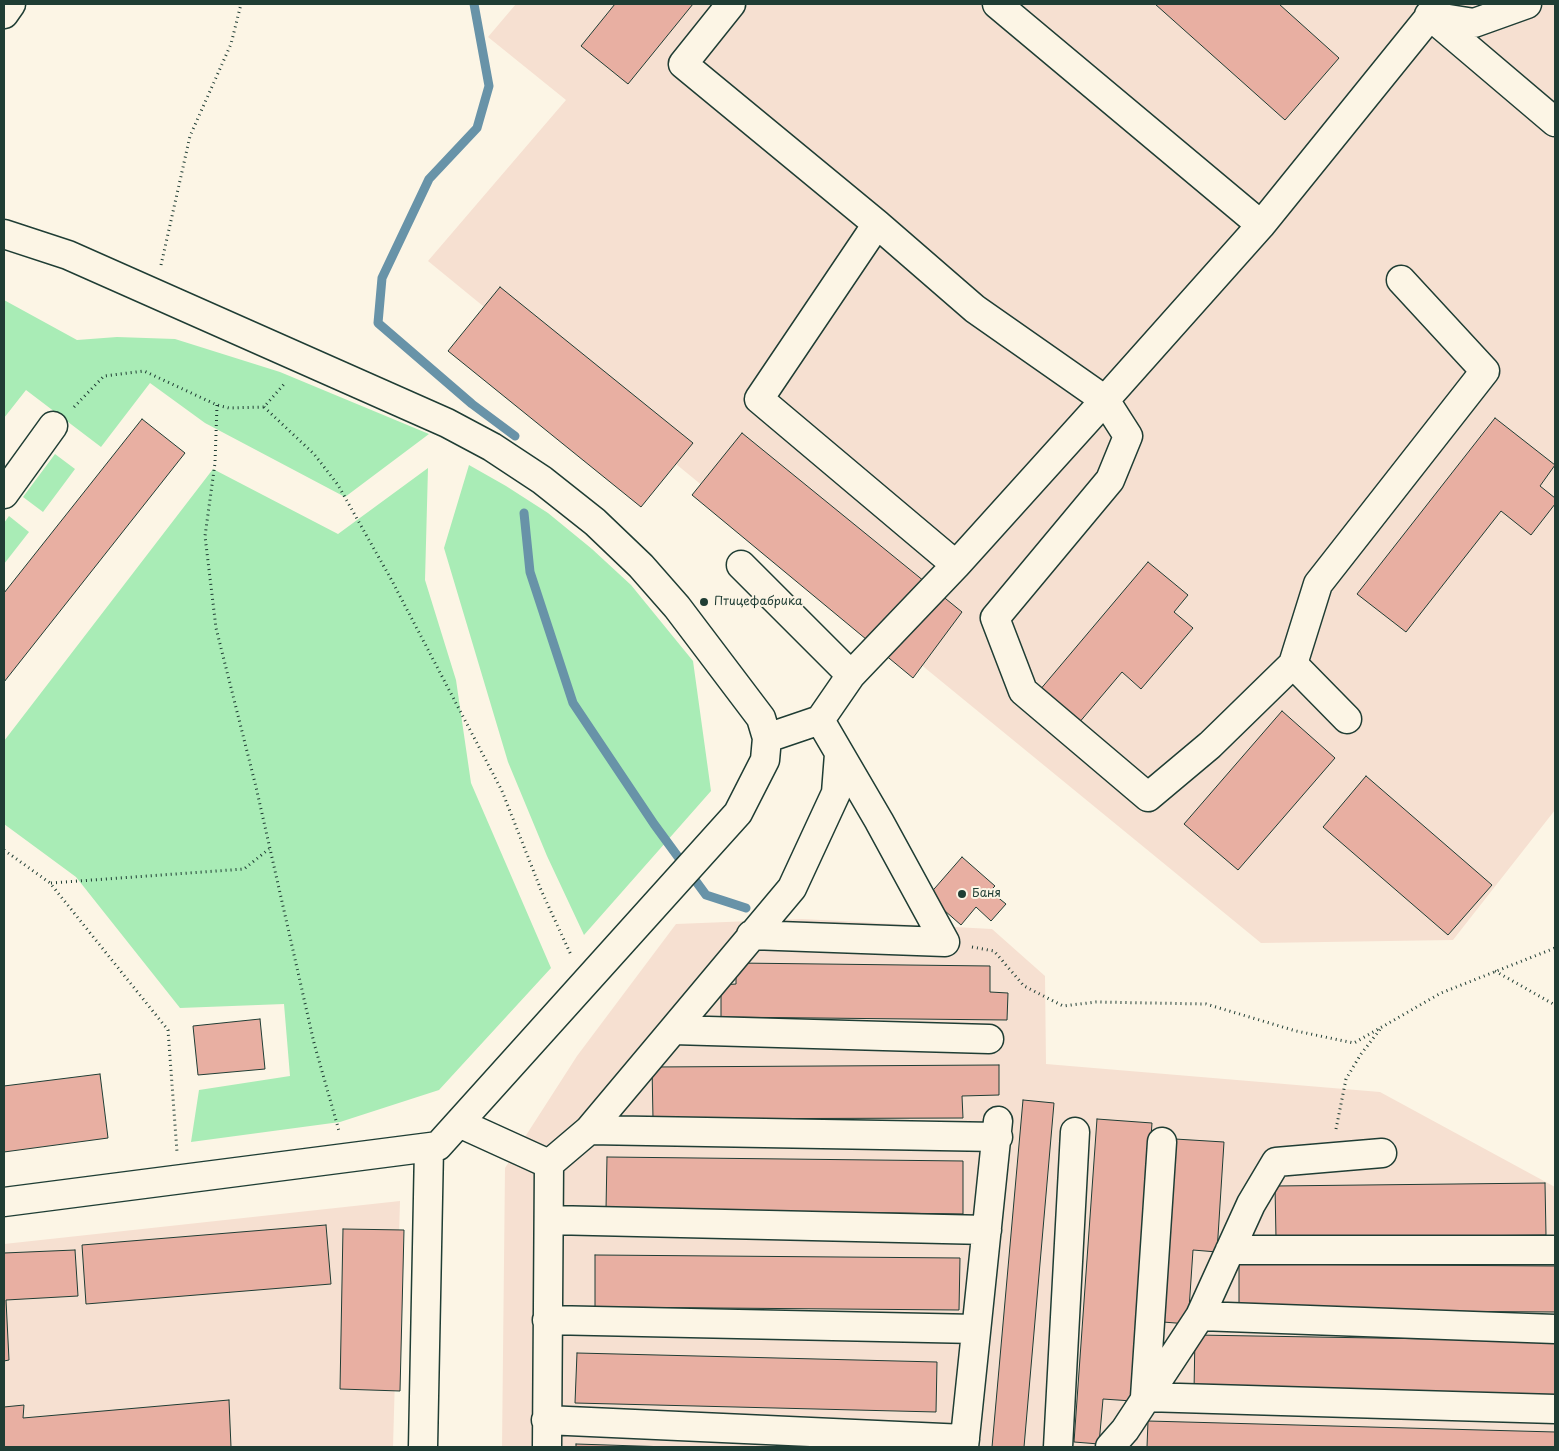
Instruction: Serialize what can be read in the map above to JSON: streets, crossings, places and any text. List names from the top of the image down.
{
  "places": ["Птицефабрика", "Баня"]
}
